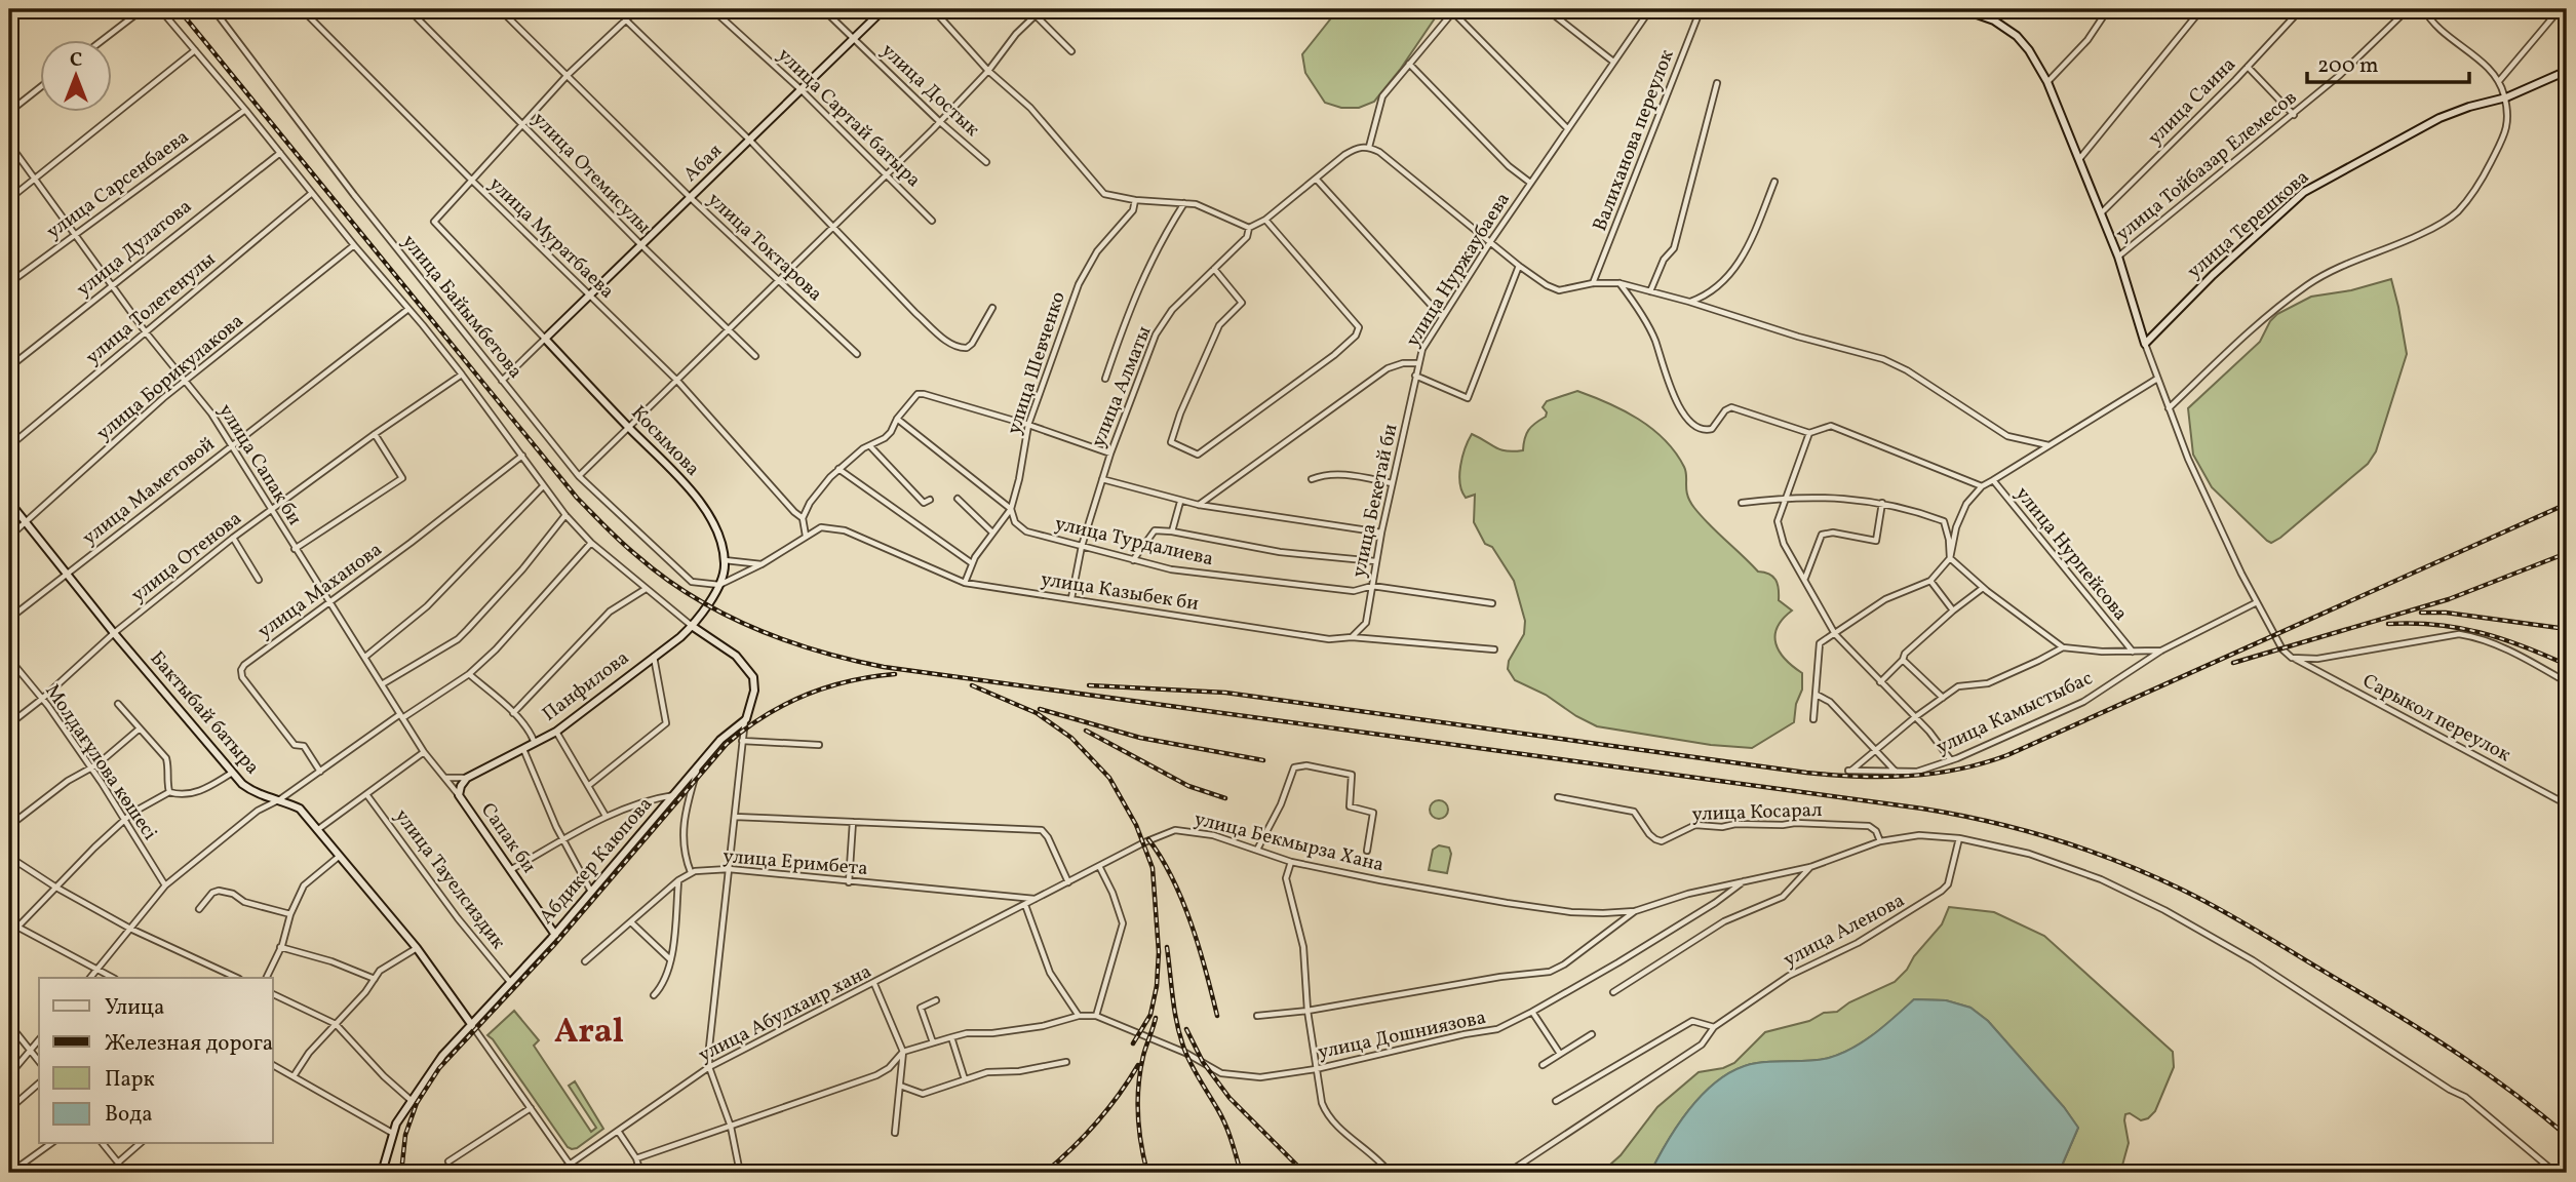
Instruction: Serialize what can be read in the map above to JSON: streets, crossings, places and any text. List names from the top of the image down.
{
  "streets": {
    "street": [
      "улица Достык",
      "улица Саина",
      "улица Сартай батыра",
      "Валиханова переулок",
      "Абая",
      "улица Тойбазар Елемесов",
      "улица Отемисулы",
      "улица Сарсенбаева",
      "улица Терешкова",
      "улица Муратбаева",
      "улица Токтарова",
      "улица Дулатова",
      "улица Нуржаубаева",
      "улица Байымбетова",
      "улица Толегенулы",
      "улица Шевченко",
      "улица Борикулакова",
      "улица Алматы",
      "Косымова",
      "улица Сапак би",
      "улица Маметовой",
      "улица Бекетай би",
      "улица Турдалиева",
      "улица Нурпейсова",
      "улица Отенова",
      "улица Маханова",
      "улица Казыбек би",
      "Панфилова",
      "Бактыбай батыра",
      "улица Камыстыбас",
      "Сарыкол переулок",
      "Молдағұлова көшесі",
      "улица Косарал",
      "Сапак би",
      "улица Бекмырза Хана",
      "Абдикер Каюпова",
      "улица Еримбета",
      "улица Тауелсиздик",
      "улица Аленова",
      "улица Абулхаир хана",
      "улица Дошниязова"
    ]
  },
  "crossings": [
    ["улица Достык", "Абая"],
    ["улица Сартай батыра", "Абая"],
    ["Абая", "улица Отемисулы"],
    ["Абая", "улица Муратбаева"],
    ["Абая", "улица Токтарова"],
    ["Абая", "Косымова"],
    ["улица Сарсенбаева", "улица Сапак би"],
    ["улица Дулатова", "улица Сапак би"],
    ["улица Нуржаубаева", "улица Бекетай би"],
    ["улица Байымбетова", "улица Казыбек би"],
    ["улица Байымбетова", "Панфилова"],
    ["улица Толегенулы", "улица Сапак би"],
    ["улица Шевченко", "улица Турдалиева"],
    ["улица Шевченко", "улица Казыбек би"],
    ["улица Борикулакова", "улица Сапак би"],
    ["улица Борикулакова", "Бактыбай батыра"],
    ["улица Алматы", "улица Турдалиева"],
    ["улица Алматы", "улица Казыбек би"],
    ["улица Сапак би", "улица Маметовой"],
    ["улица Сапак би", "улица Отенова"],
    ["улица Сапак би", "улица Маханова"],
    ["улица Сапак би", "Сапак би"],
    ["улица Маметовой", "Бактыбай батыра"],
    ["улица Бекетай би", "улица Турдалиева"],
    ["улица Бекетай би", "улица Казыбек би"],
    ["улица Отенова", "Бактыбай батыра"],
    ["улица Отенова", "Молдағұлова көшесі"],
    ["улица Казыбек би", "Панфилова"],
    ["Бактыбай батыра", "Абдикер Каюпова"],
    ["Сапак би", "Абдикер Каюпова"],
    ["улица Бекмырза Хана", "улица Еримбета"],
    ["улица Бекмырза Хана", "улица Абулхаир хана"],
    ["Абдикер Каюпова", "улица Тауелсиздик"],
    ["улица Еримбета", "улица Абулхаир хана"]
  ],
  "districts": ["Aral"],
  "legend": [
    "Улица",
    "Железная дорога",
    "Парк",
    "Вода"
  ],
  "scale_bar": "200 m",
  "north": "top"
}
